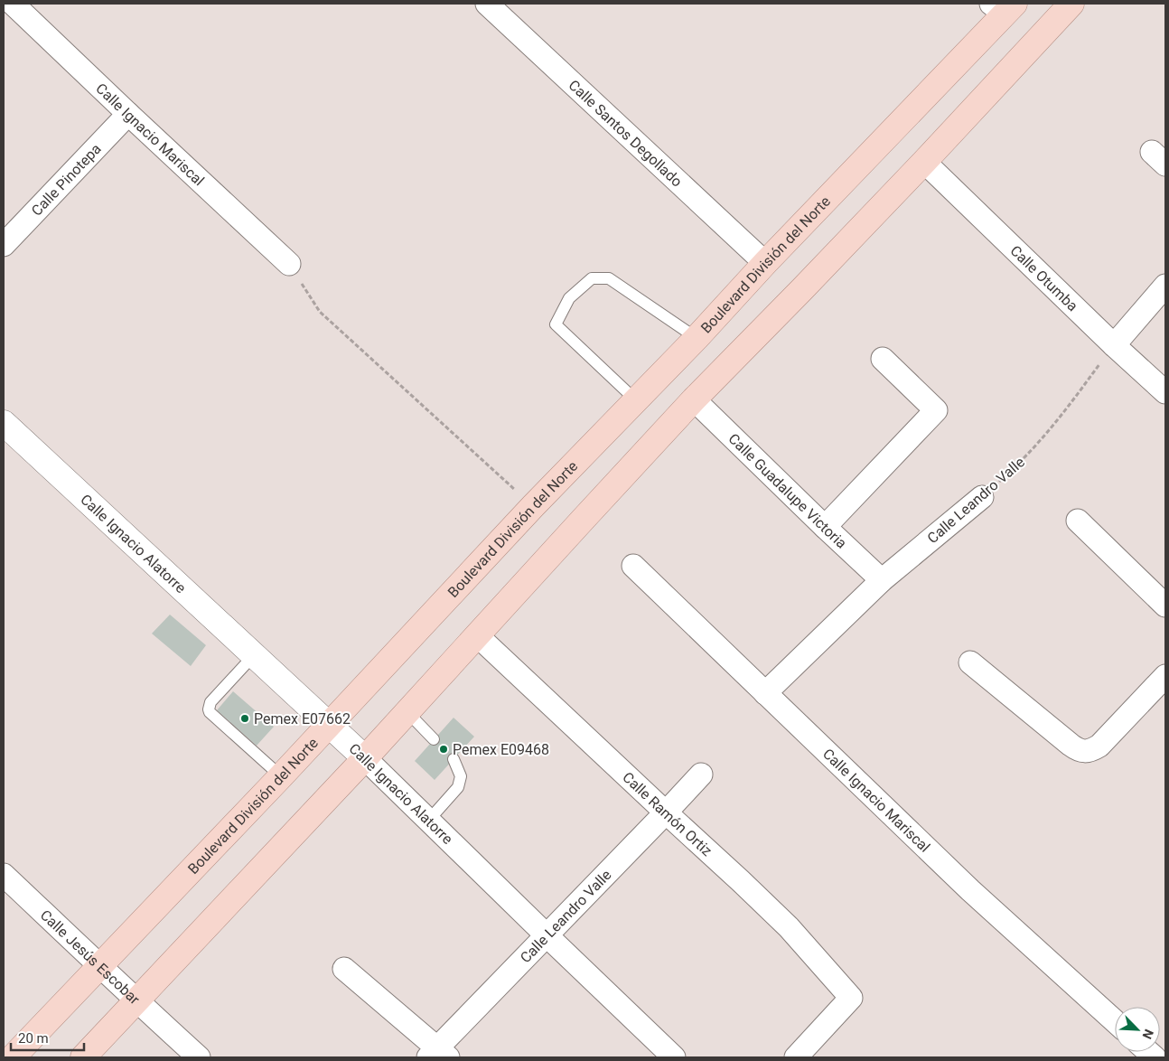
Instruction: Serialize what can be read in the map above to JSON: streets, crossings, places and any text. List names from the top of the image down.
{
  "streets": {
    "main road": ["Boulevard División del Norte"],
    "street": [
      "Calle Santos Degollado",
      "Calle Ignacio Mariscal",
      "Calle Pinotepa",
      "Calle Otumba",
      "Calle Guadalupe Victoria",
      "Calle Leandro Valle",
      "Calle Ignacio Alatorre",
      "Calle Ramón Ortiz",
      "Calle Jesús Escobar"
    ]
  },
  "crossings": [
    ["Calle Santos Degollado", "Boulevard División del Norte"],
    ["Calle Ignacio Mariscal", "Calle Pinotepa"],
    ["Calle Ignacio Mariscal", "Calle Leandro Valle"],
    ["Boulevard División del Norte", "Calle Ignacio Alatorre"],
    ["Boulevard División del Norte", "Calle Jesús Escobar"],
    ["Calle Otumba", "Calle Leandro Valle"],
    ["Calle Guadalupe Victoria", "Calle Leandro Valle"],
    ["Calle Leandro Valle", "Calle Ignacio Alatorre"],
    ["Calle Leandro Valle", "Calle Ramón Ortiz"]
  ],
  "places": ["Pemex E07662", "Pemex E09468"],
  "scale_bar": "20 m",
  "north": "bottom right"
}
